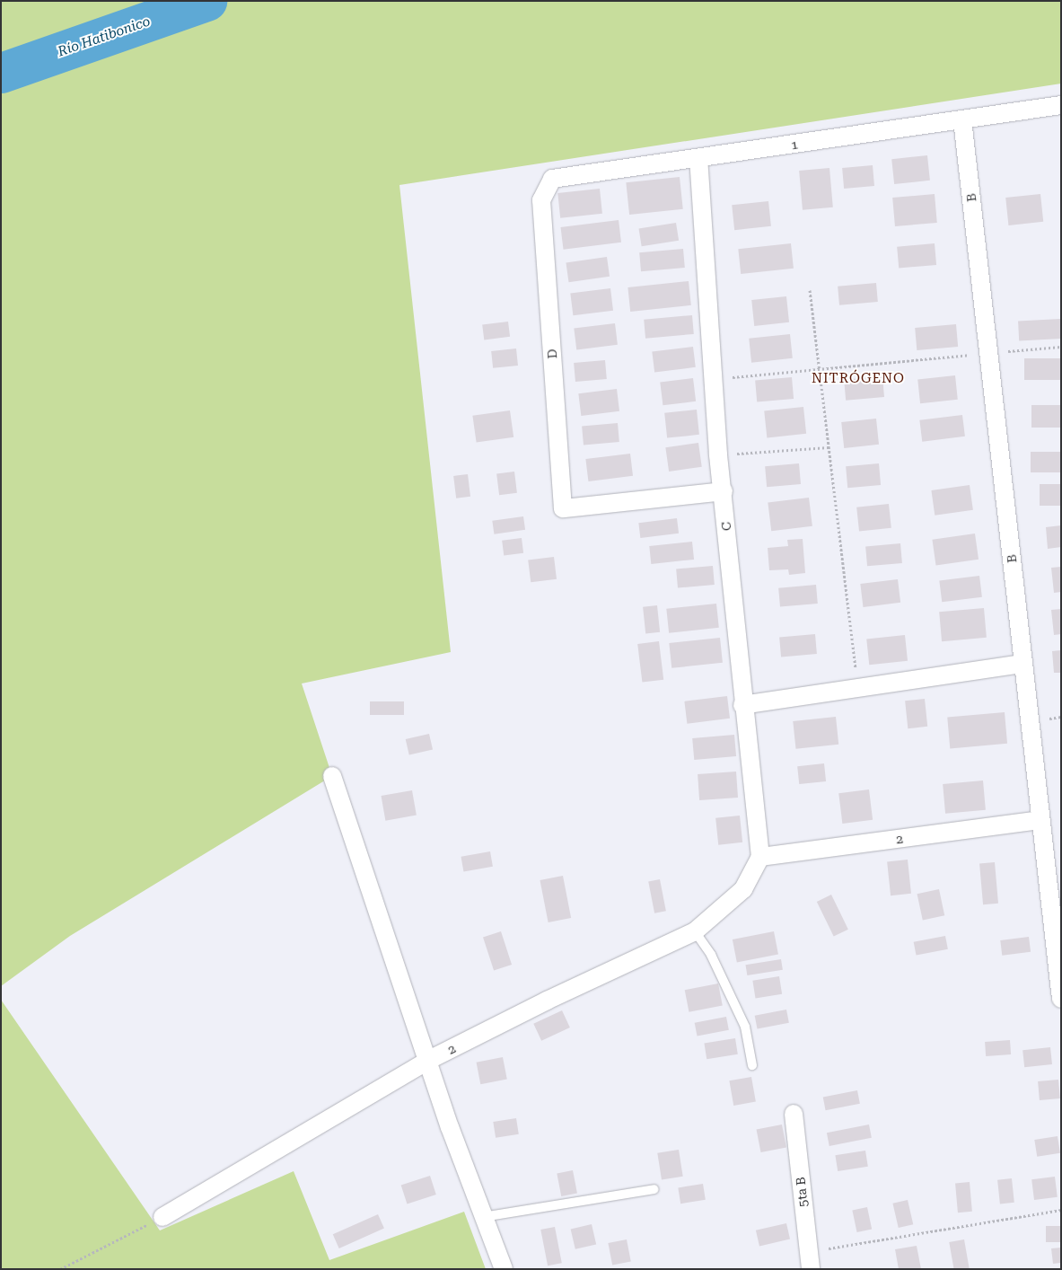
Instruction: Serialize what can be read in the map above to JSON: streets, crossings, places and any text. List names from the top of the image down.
{
  "streets": {
    "street": [
      "1",
      "B",
      "D",
      "C",
      "2",
      "5ta B"
    ]
  },
  "crossings": [
    ["1", "B"],
    ["1", "D"],
    ["1", "C"],
    ["B", "2"],
    ["D", "C"],
    ["C", "2"]
  ],
  "districts": ["NITRÓGENO"],
  "water": ["Río Hatibonico"]
}
